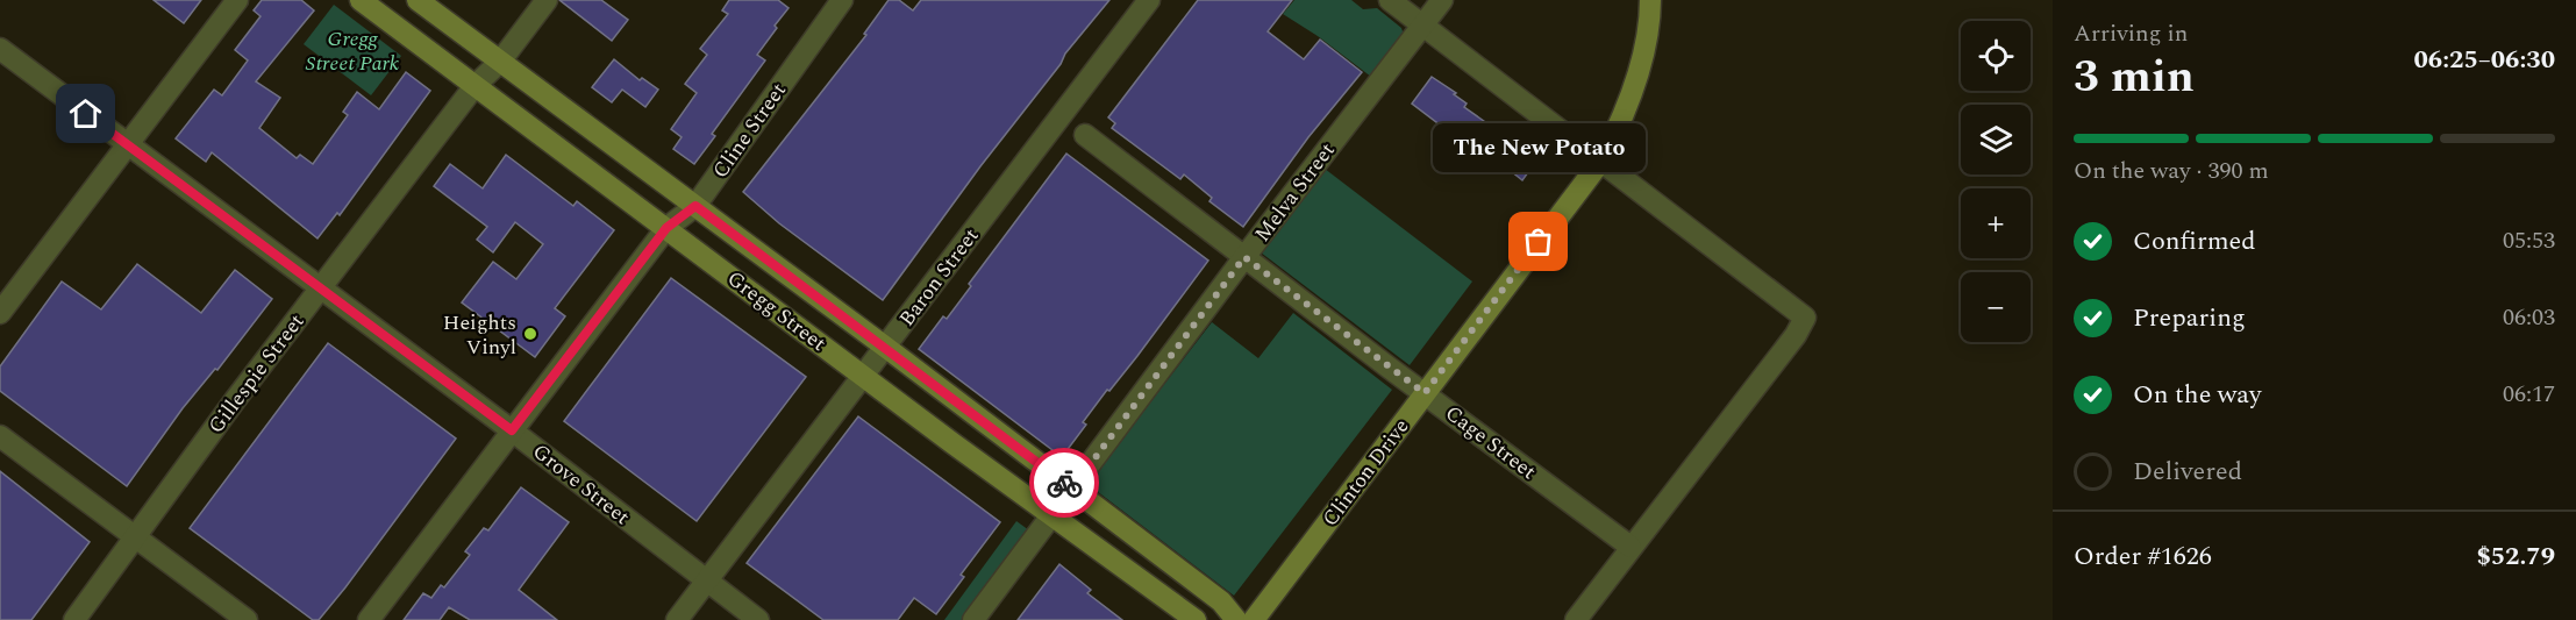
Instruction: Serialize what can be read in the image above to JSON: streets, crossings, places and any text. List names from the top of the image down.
{
  "streets": {
    "street": [
      "Cline Street",
      "Melva Street",
      "Baron Street",
      "Gregg Street",
      "Gillespie Street",
      "Cage Street",
      "Clinton Drive",
      "Grove Street"
    ]
  },
  "crossings": [
    ["Cline Street", "Gregg Street"],
    ["Cline Street", "Grove Street"],
    ["Melva Street", "Gregg Street"],
    ["Melva Street", "Cage Street"],
    ["Baron Street", "Gregg Street"],
    ["Baron Street", "Grove Street"],
    ["Gregg Street", "Gillespie Street"],
    ["Gillespie Street", "Grove Street"],
    ["Cage Street", "Clinton Drive"]
  ],
  "parks": ["Gregg Street Park"],
  "places": ["The New Potato", "Heights Vinyl"],
  "page": {
    "heading": ["3 min", "Arriving in", "06:25–06:30"],
    "panel": ["Order #1626", "$52.79"],
    "map_buttons": ["+", "−"],
    "bar": "On the way · 390 m",
    "bubble": "The New Potato",
    "list": [
      ["Confirmed", "05:53"],
      ["Preparing", "06:03"],
      ["On the way", "06:17"],
      "Delivered"
    ]
  }
}
